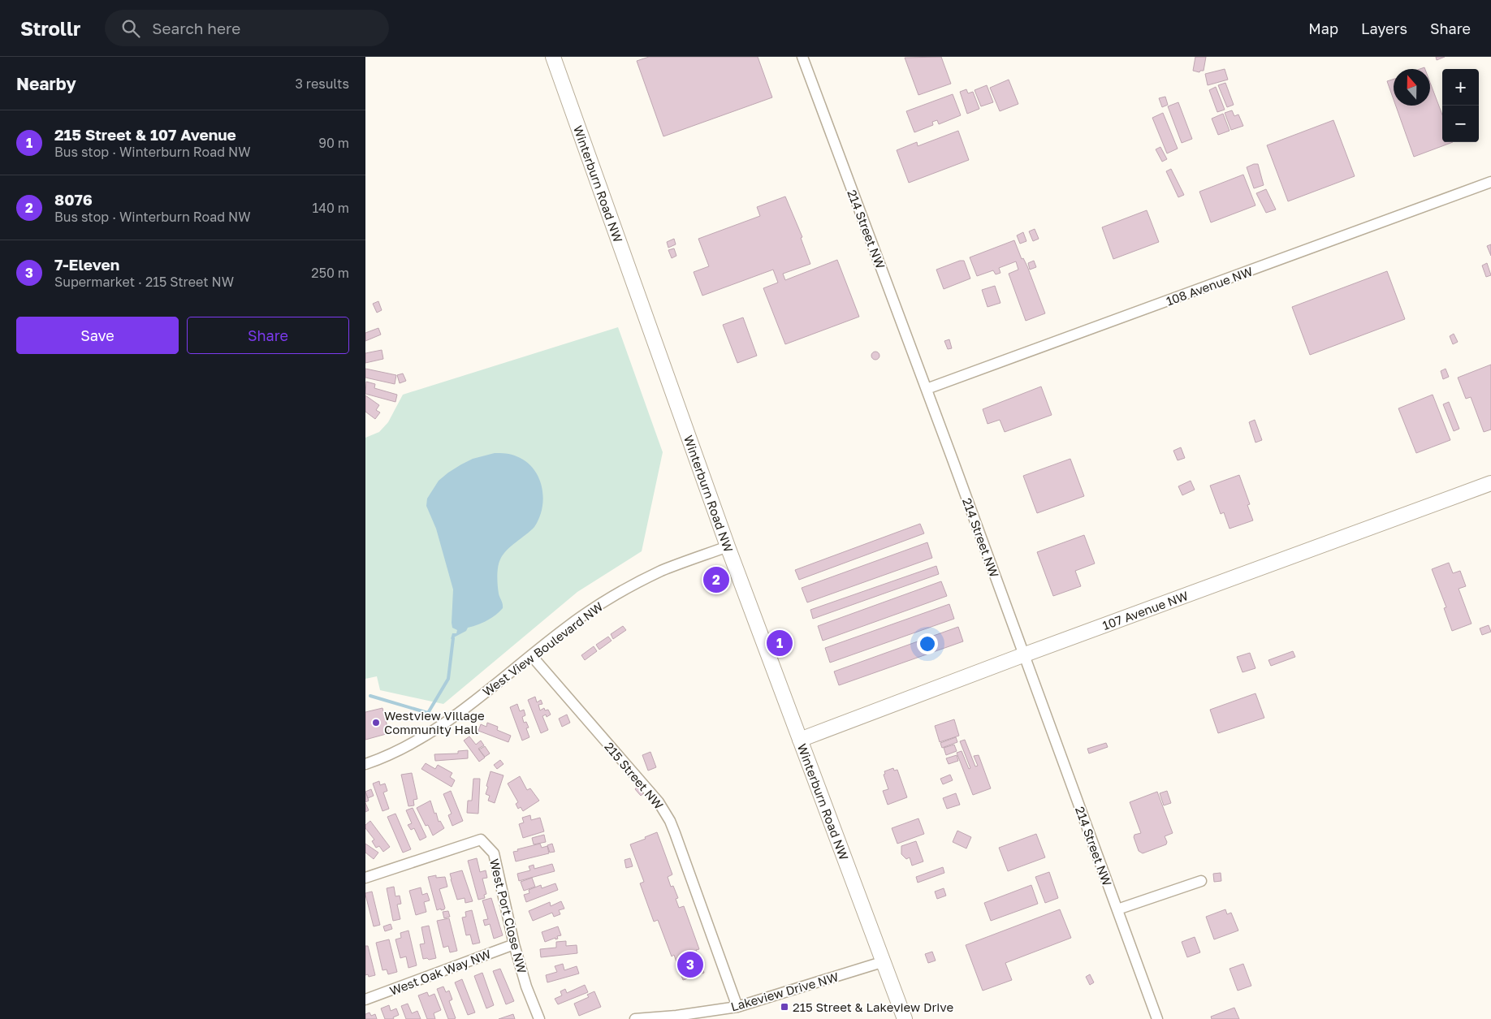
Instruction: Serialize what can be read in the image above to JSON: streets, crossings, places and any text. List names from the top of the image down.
{
  "streets": {
    "main road": ["Winterburn Road NW", "107 Avenue NW"],
    "street": [
      "214 Street NW",
      "108 Avenue NW",
      "West View Boulevard NW",
      "215 Street NW",
      "West Port Close NW",
      "West Oak Way NW",
      "Lakeview Drive NW"
    ]
  },
  "crossings": [
    ["Winterburn Road NW", "107 Avenue NW"],
    ["Winterburn Road NW", "West View Boulevard NW"],
    ["Winterburn Road NW", "Lakeview Drive NW"],
    ["214 Street NW", "108 Avenue NW"],
    ["214 Street NW", "107 Avenue NW"],
    ["West View Boulevard NW", "215 Street NW"],
    ["215 Street NW", "Lakeview Drive NW"],
    ["West Port Close NW", "West Oak Way NW"]
  ],
  "places": {
    "other": ["Westview Village Community Hall"],
    "transit": ["215 Street & Lakeview Drive"]
  },
  "north": "top",
  "page": {
    "header": "Strollr",
    "search": "Search here",
    "nav": ["Map", "Layers", "Share"],
    "heading": ["Nearby", "3 results"],
    "map_buttons": ["+", "−"],
    "list": [
      {
        "mark": "1",
        "name": "215 Street & 107 Avenue",
        "note": "Bus stop · Winterburn Road NW",
        "value": "90 m"
      },
      {
        "mark": "2",
        "name": "8076",
        "note": "Bus stop · Winterburn Road NW",
        "value": "140 m"
      },
      {
        "mark": "3",
        "name": "7-Eleven",
        "note": "Supermarket · 215 Street NW",
        "value": "250 m"
      }
    ],
    "buttons": ["Save", "Share"],
    "pins": ["2", "1", "3"]
  }
}
